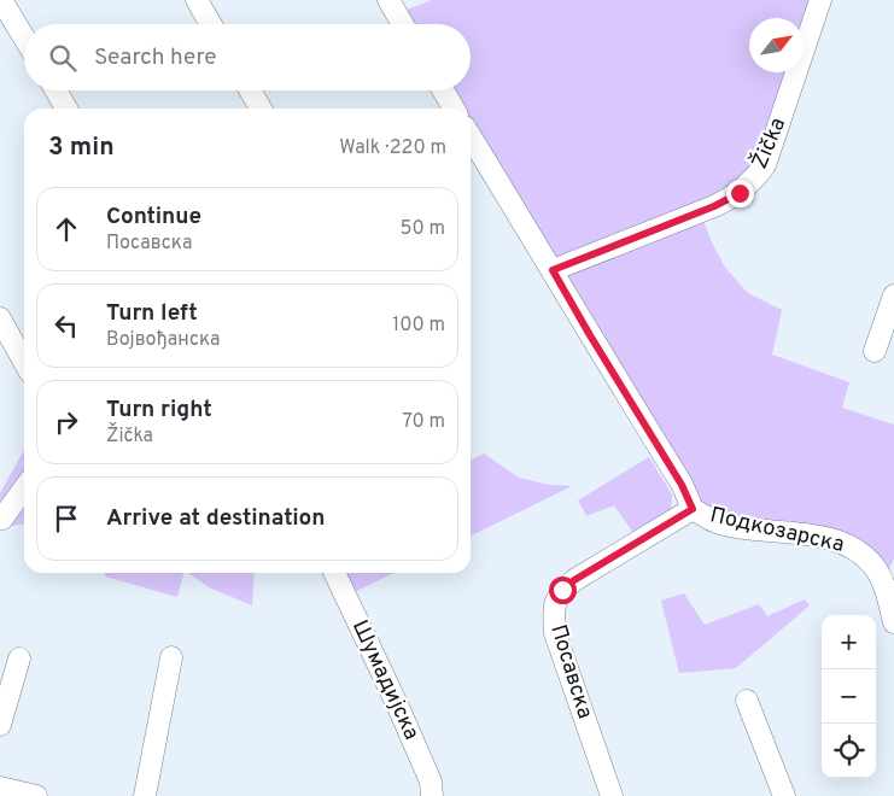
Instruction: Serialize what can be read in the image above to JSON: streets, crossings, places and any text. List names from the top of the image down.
{
  "streets": {
    "street": [
      "Žička",
      "Подкозарска",
      "Посавска",
      "Шумадијска"
    ]
  },
  "crossings": [
    ["Подкозарска", "Посавска"]
  ],
  "north": "top right",
  "page": {
    "search": "Search here",
    "heading": ["3 min", "Walk · 220 m"],
    "list": [
      ["Continue", "Посавска", "50 m"],
      ["Turn left", "Војвођанска", "100 m"],
      ["Turn right", "Žička", "70 m"],
      "Arrive at destination"
    ],
    "map_buttons": ["+", "−"]
  }
}
